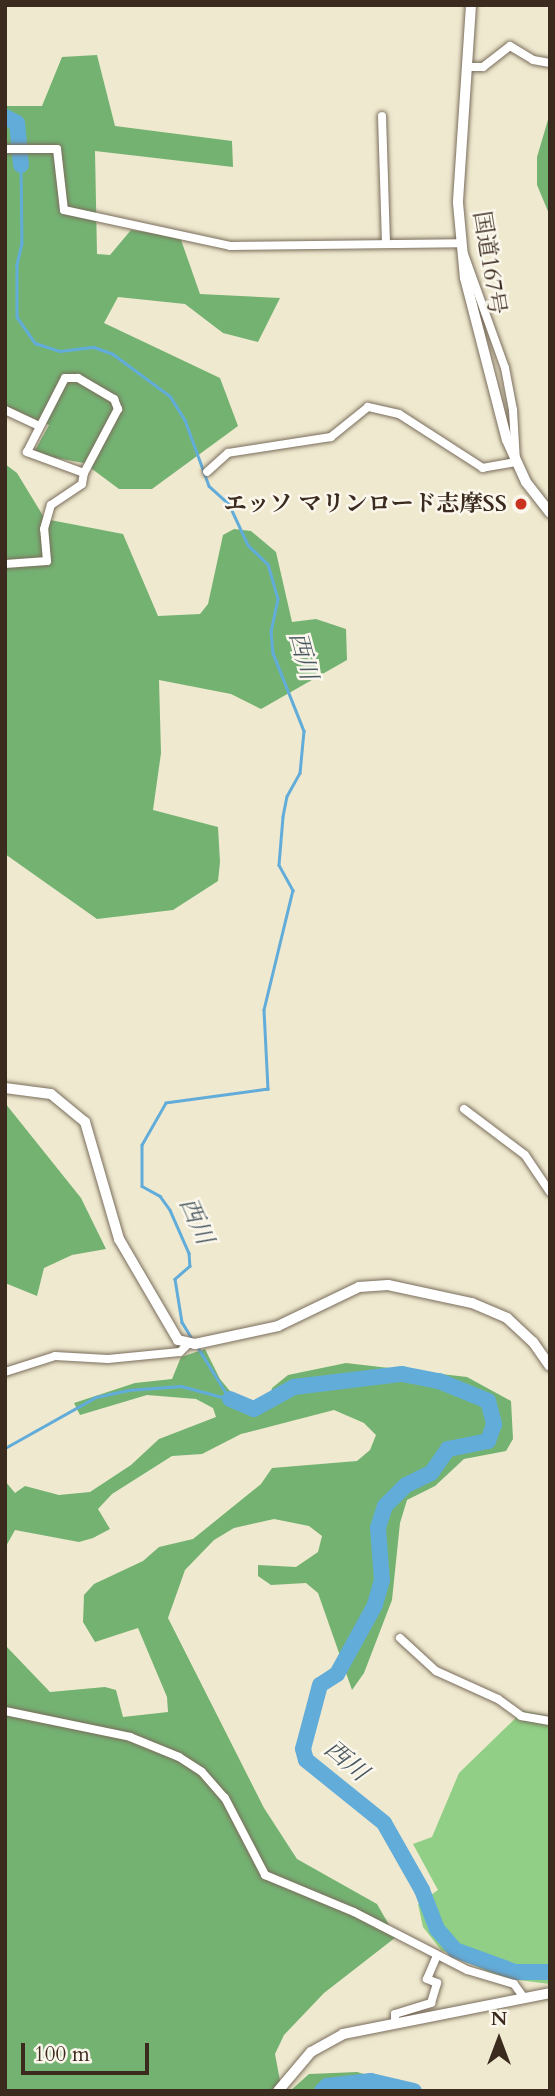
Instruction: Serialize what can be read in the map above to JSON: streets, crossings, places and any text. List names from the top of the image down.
{
  "streets": {
    "street": ["国道167号"]
  },
  "water": ["西川"],
  "places": ["エッソ マリンロード志摩SS"],
  "scale_bar": "100 m",
  "north": "top"
}
